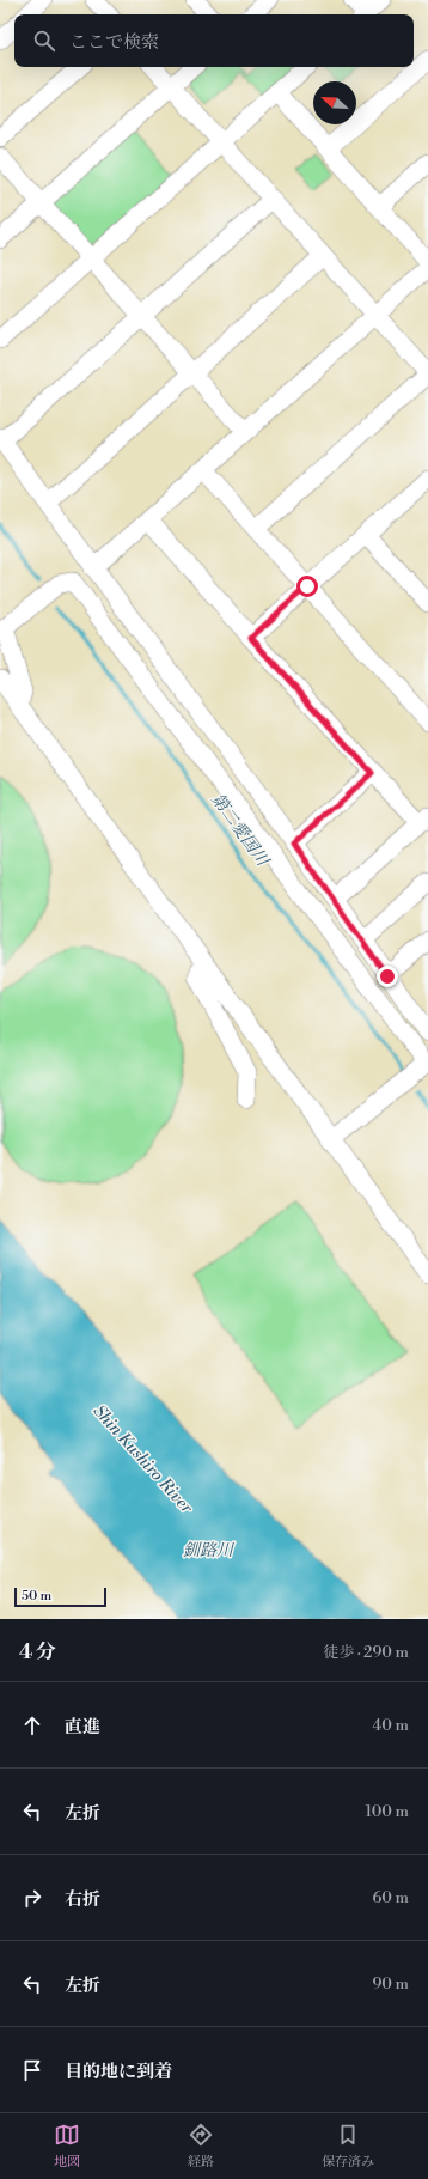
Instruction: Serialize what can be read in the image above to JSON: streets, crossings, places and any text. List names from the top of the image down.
{
  "water": ["第二愛国川", "Shin Kushiro River", "釧路川"],
  "scale_bar": "50 m",
  "north": "top left",
  "page": {
    "search": "ここで検索",
    "scale": "50 m",
    "heading": ["4 分", "徒歩 · 290 m"],
    "list": [
      ["直進", "40 m"],
      ["左折", "100 m"],
      ["右折", "60 m"],
      ["左折", "90 m"],
      "目的地に到着"
    ],
    "nav": ["地図", "経路", "保存済み"]
  }
}
